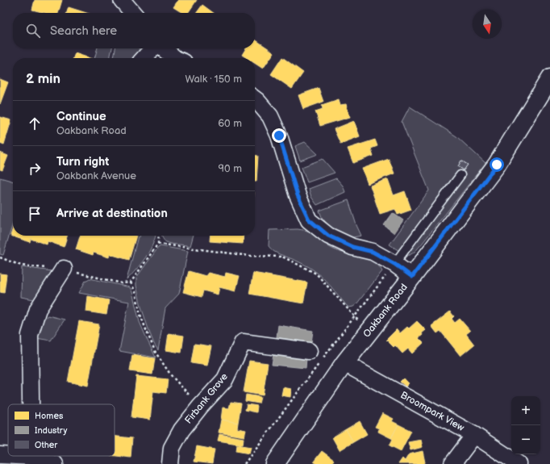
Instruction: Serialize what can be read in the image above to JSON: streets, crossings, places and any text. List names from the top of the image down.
{
  "streets": {
    "street": ["Oakbank Road", "Firbank Grove", "Broompark View"]
  },
  "crossings": [
    ["Oakbank Road", "Broompark View"]
  ],
  "legend": ["Homes", "Industry", "Other"],
  "north": "bottom",
  "page": {
    "search": "Search here",
    "heading": ["2 min", "Walk · 150 m"],
    "list": [
      ["Continue", "Oakbank Road", "60 m"],
      ["Turn right", "Oakbank Avenue", "90 m"],
      "Arrive at destination"
    ],
    "map_buttons": ["+", "−"]
  }
}
